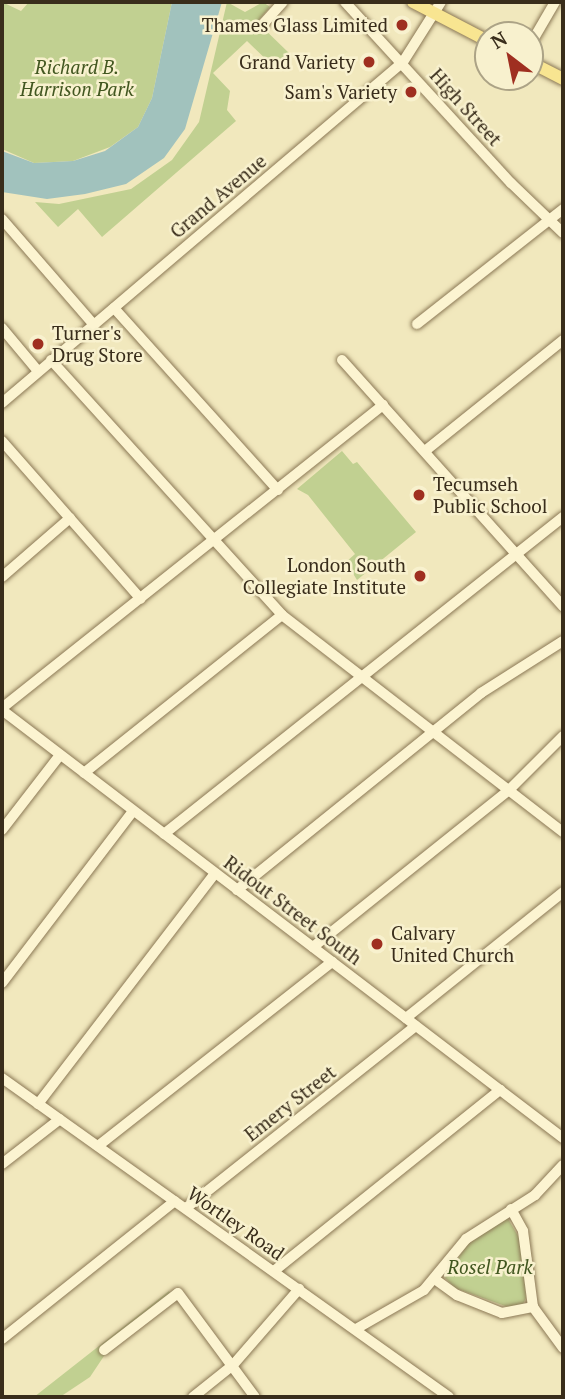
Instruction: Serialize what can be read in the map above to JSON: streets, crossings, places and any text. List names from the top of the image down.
{
  "streets": {
    "street": [
      "High Street",
      "Grand Avenue",
      "Ridout Street South",
      "Emery Street",
      "Wortley Road"
    ]
  },
  "crossings": [
    ["High Street", "Grand Avenue"],
    ["Ridout Street South", "Emery Street"],
    ["Emery Street", "Wortley Road"]
  ],
  "parks": ["Richard B. Harrison Park", "Rosel Park"],
  "places": [
    "Thames Glass Limited",
    "Grand Variety",
    "Sam's Variety",
    "Turner's Drug Store",
    "Tecumseh Public School",
    "London South Collegiate Institute",
    "Calvary United Church"
  ],
  "north": "top left"
}
